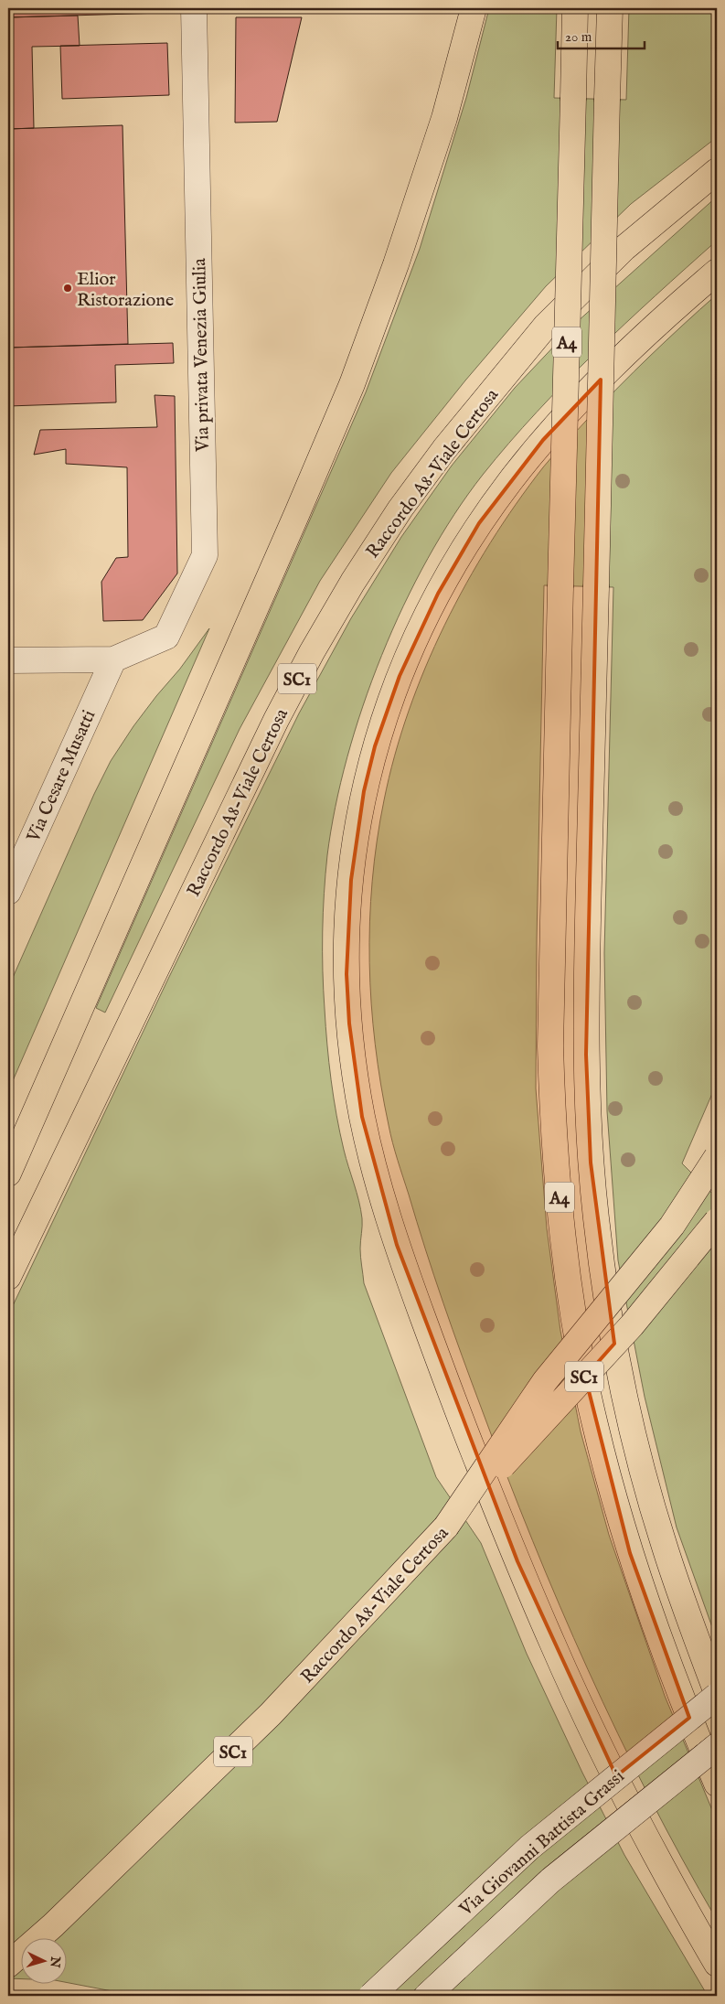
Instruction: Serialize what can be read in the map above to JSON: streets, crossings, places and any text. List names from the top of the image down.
{
  "streets": {
    "highway": ["A4", "Raccordo A8-Viale Certosa", "SC1"],
    "street": ["Via privata Venezia Giulia", "Via Cesare Musatti", "Via Giovanni Battista Grassi"]
  },
  "crossings": [
    ["A4", "Via Giovanni Battista Grassi"],
    ["Via privata Venezia Giulia", "Via Cesare Musatti"]
  ],
  "places": ["Elior Ristorazione"],
  "scale_bar": "20 m",
  "north": "right"
}
